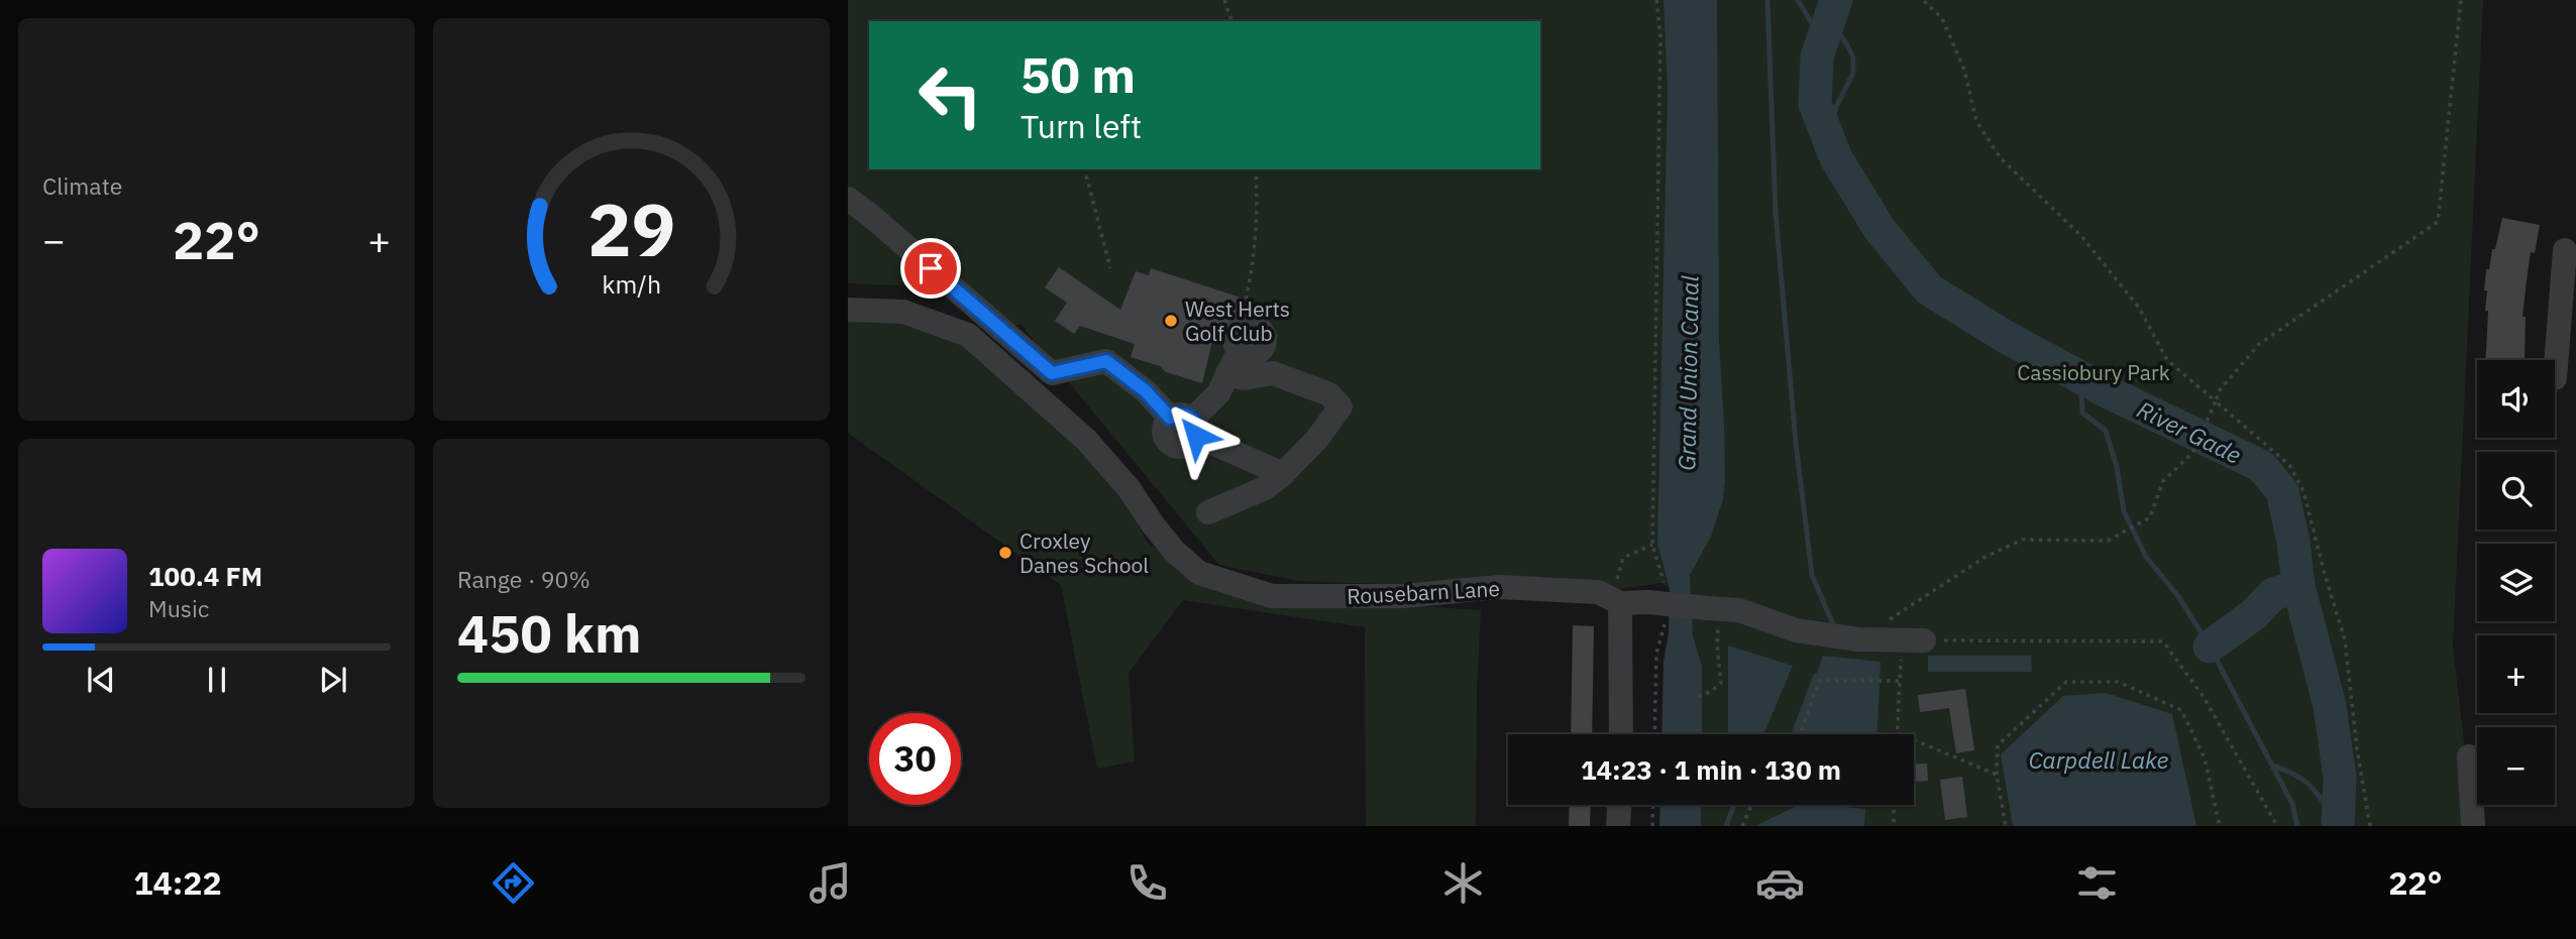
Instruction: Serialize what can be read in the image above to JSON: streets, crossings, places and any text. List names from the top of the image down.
{
  "streets": {
    "street": ["Rousebarn Lane"]
  },
  "water": ["Grand Union Canal", "River Gade", "Carpdell Lake"],
  "parks": ["Cassiobury Park"],
  "places": ["West Herts Golf Club", "Croxley Danes School"],
  "page": {
    "tile": [
      "Climate",
      ["Range · 90%", "450 km"]
    ],
    "turn": ["50 m", "Turn left"],
    "heat": ["−", "22°", "+"],
    "map_buttons": ["+", "−"],
    "song": ["100.4 FM", "Music"],
    "limit": "30",
    "trip": "14:23 · 1 min · 130 m",
    "tabs": ["14:22", "22°"],
    "gauge": ["29", "km/h"]
  }
}
